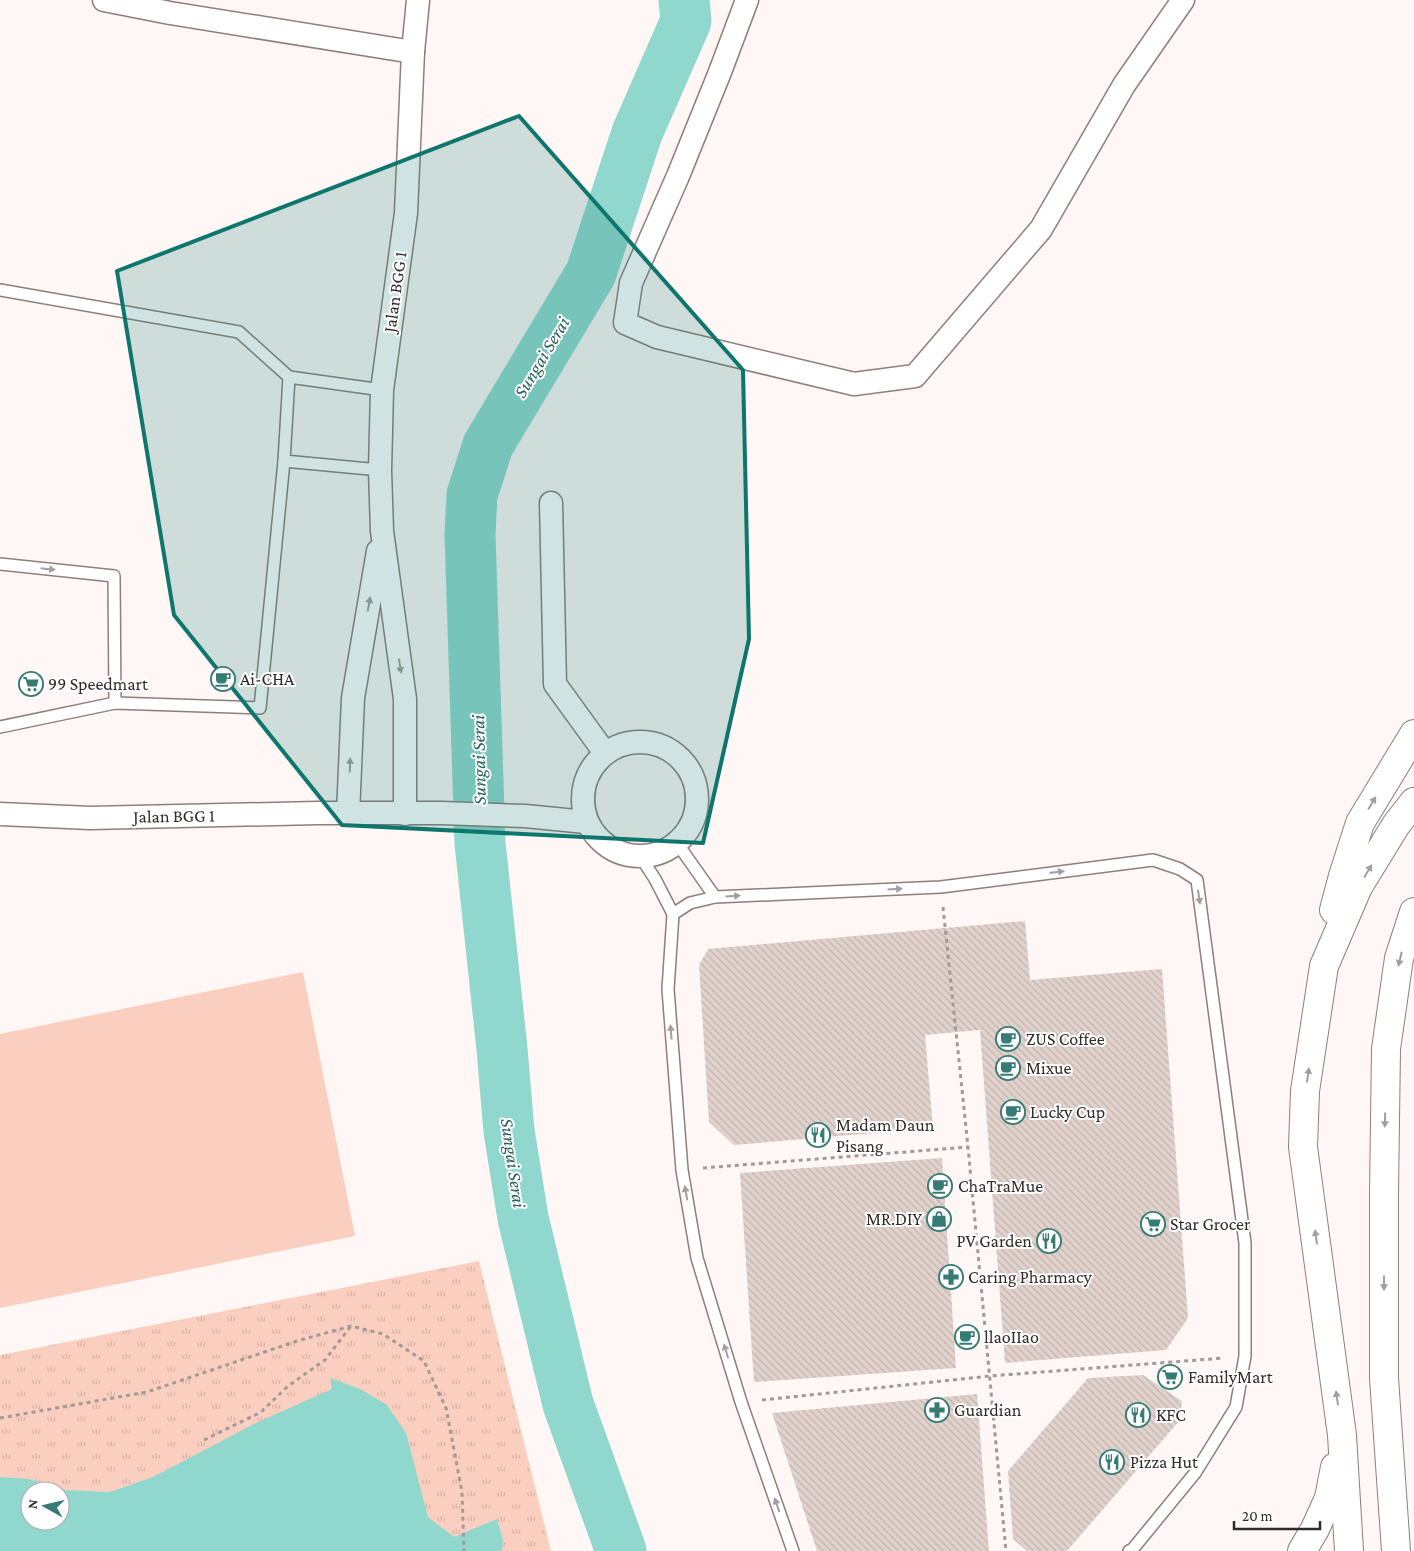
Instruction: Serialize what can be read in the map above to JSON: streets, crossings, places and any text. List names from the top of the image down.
{
  "streets": {
    "street": ["Jalan BGG 1"]
  },
  "water": ["Sungai Serai"],
  "places": {
    "cafe": [
      "Ai-CHA",
      "ZUS Coffee",
      "Mixue",
      "Lucky Cup",
      "ChaTraMue",
      "llaoIIao"
    ],
    "supermarket": ["99 Speedmart", "Star Grocer", "FamilyMart"],
    "restaurant": [
      "Madam Daun Pisang",
      "PV Garden",
      "KFC",
      "Pizza Hut"
    ],
    "shop": ["MR.DIY"],
    "pharmacy": ["Caring Pharmacy", "Guardian"]
  },
  "scale_bar": "20 m",
  "north": "left"
}
